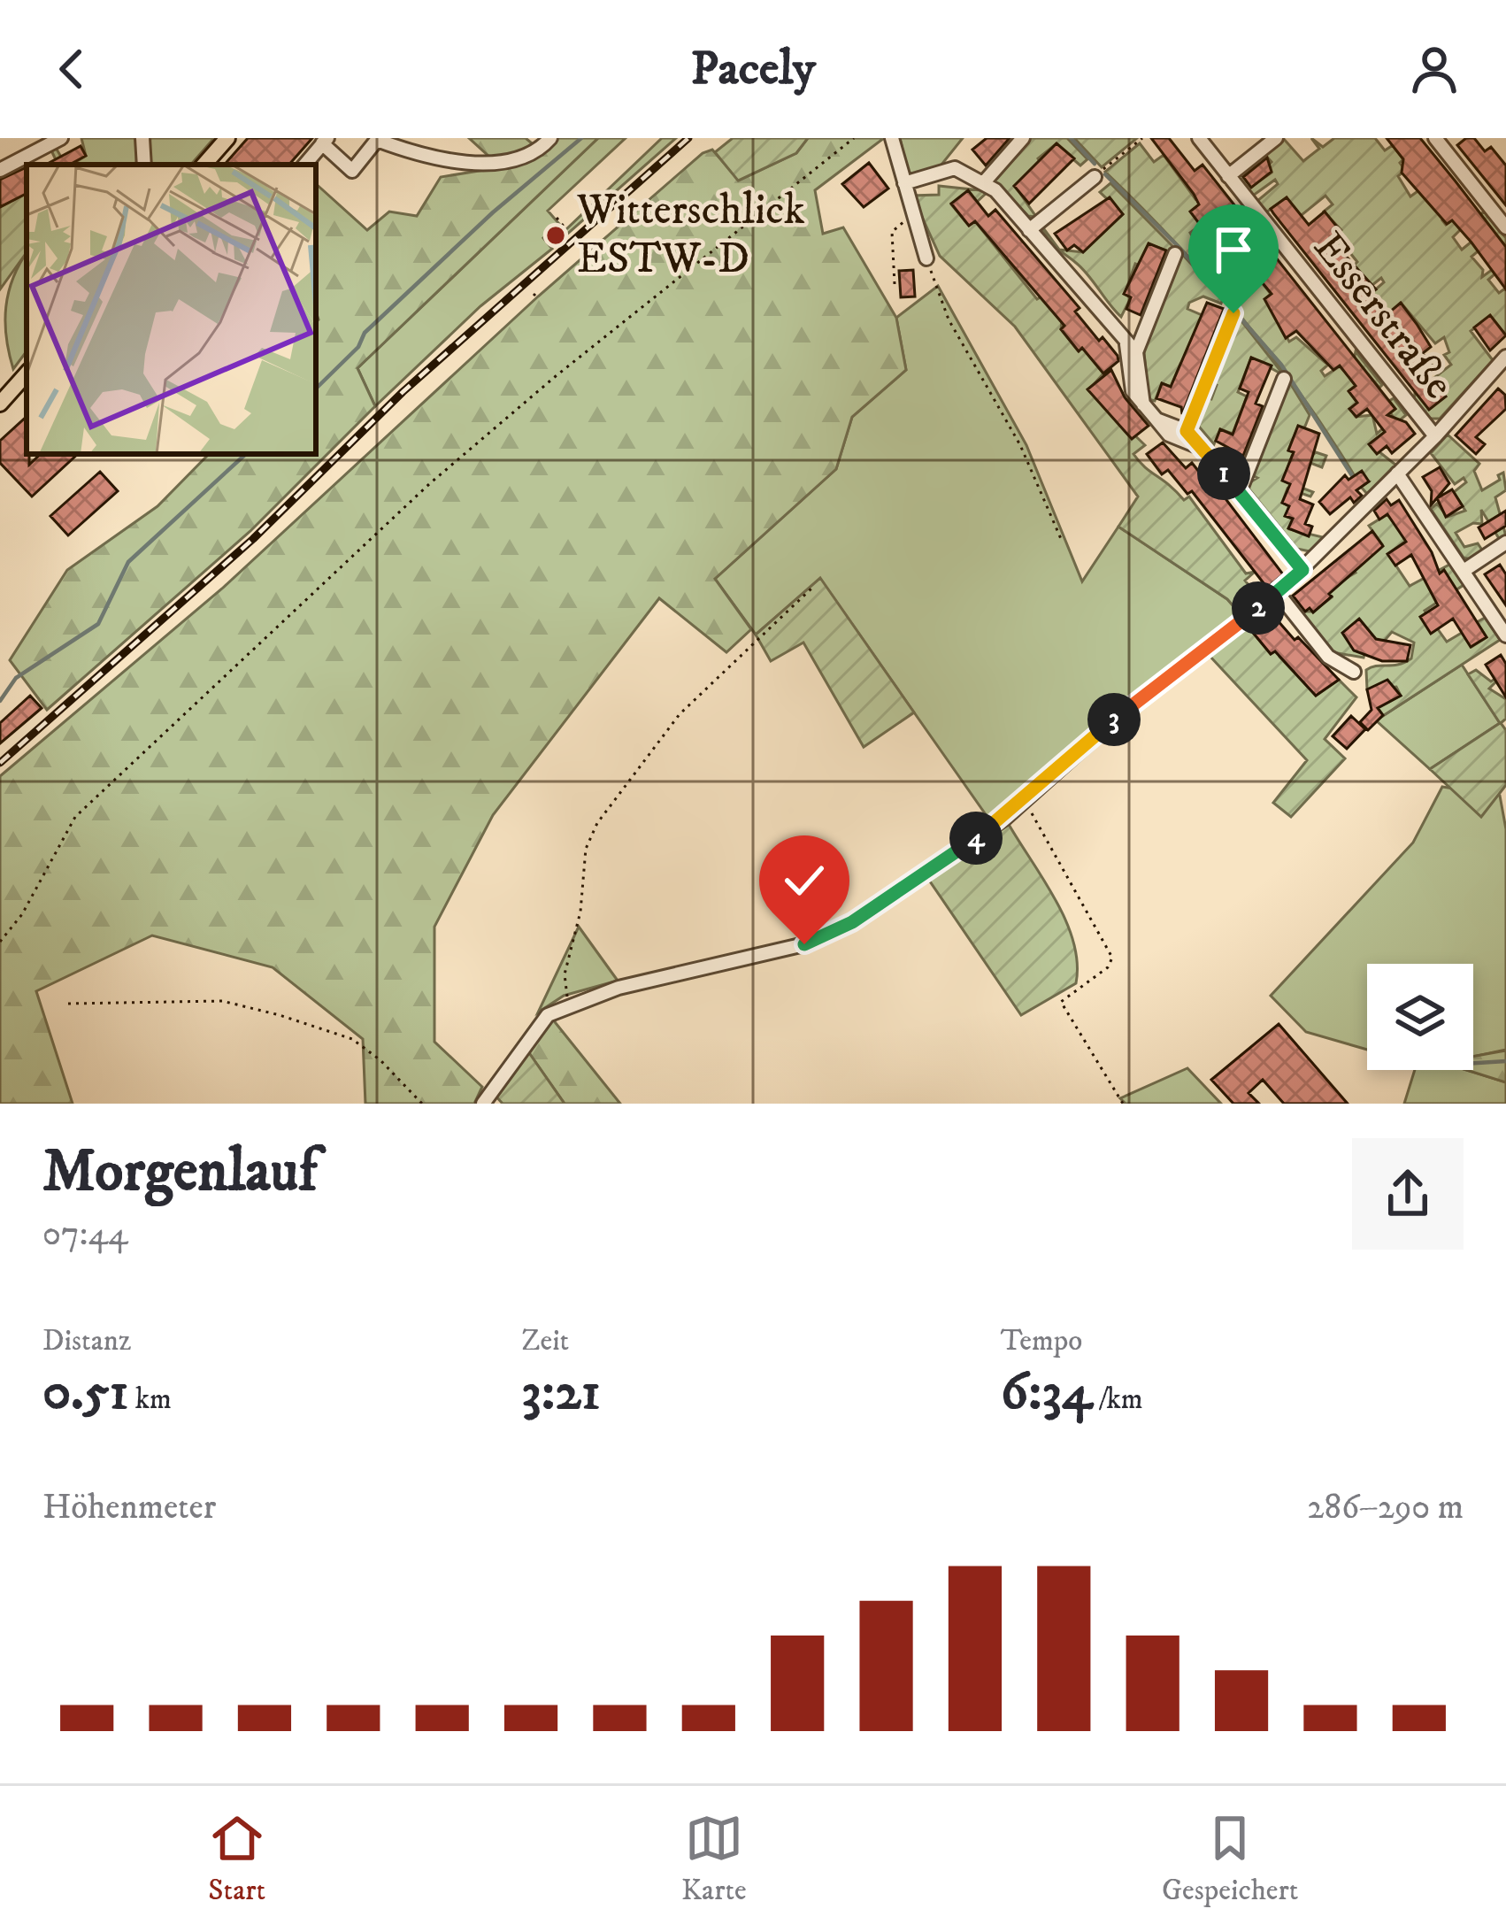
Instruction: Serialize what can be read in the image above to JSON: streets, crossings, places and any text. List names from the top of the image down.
{
  "streets": {
    "street": ["Esserstraße"]
  },
  "places": ["Witterschlick ESTW-D"],
  "page": {
    "header": "Pacely",
    "pins": [
      "1",
      "2",
      "3",
      "4"
    ],
    "heading": ["Morgenlauf", "07:44"],
    "stats": [
      ["Distanz", "0.51 km"],
      ["Zeit", "3:21"],
      ["Tempo", "6:34 /km"]
    ],
    "chart": ["Höhenmeter", "286–290 m"],
    "tabs": ["Start", "Karte", "Gespeichert"]
  }
}
